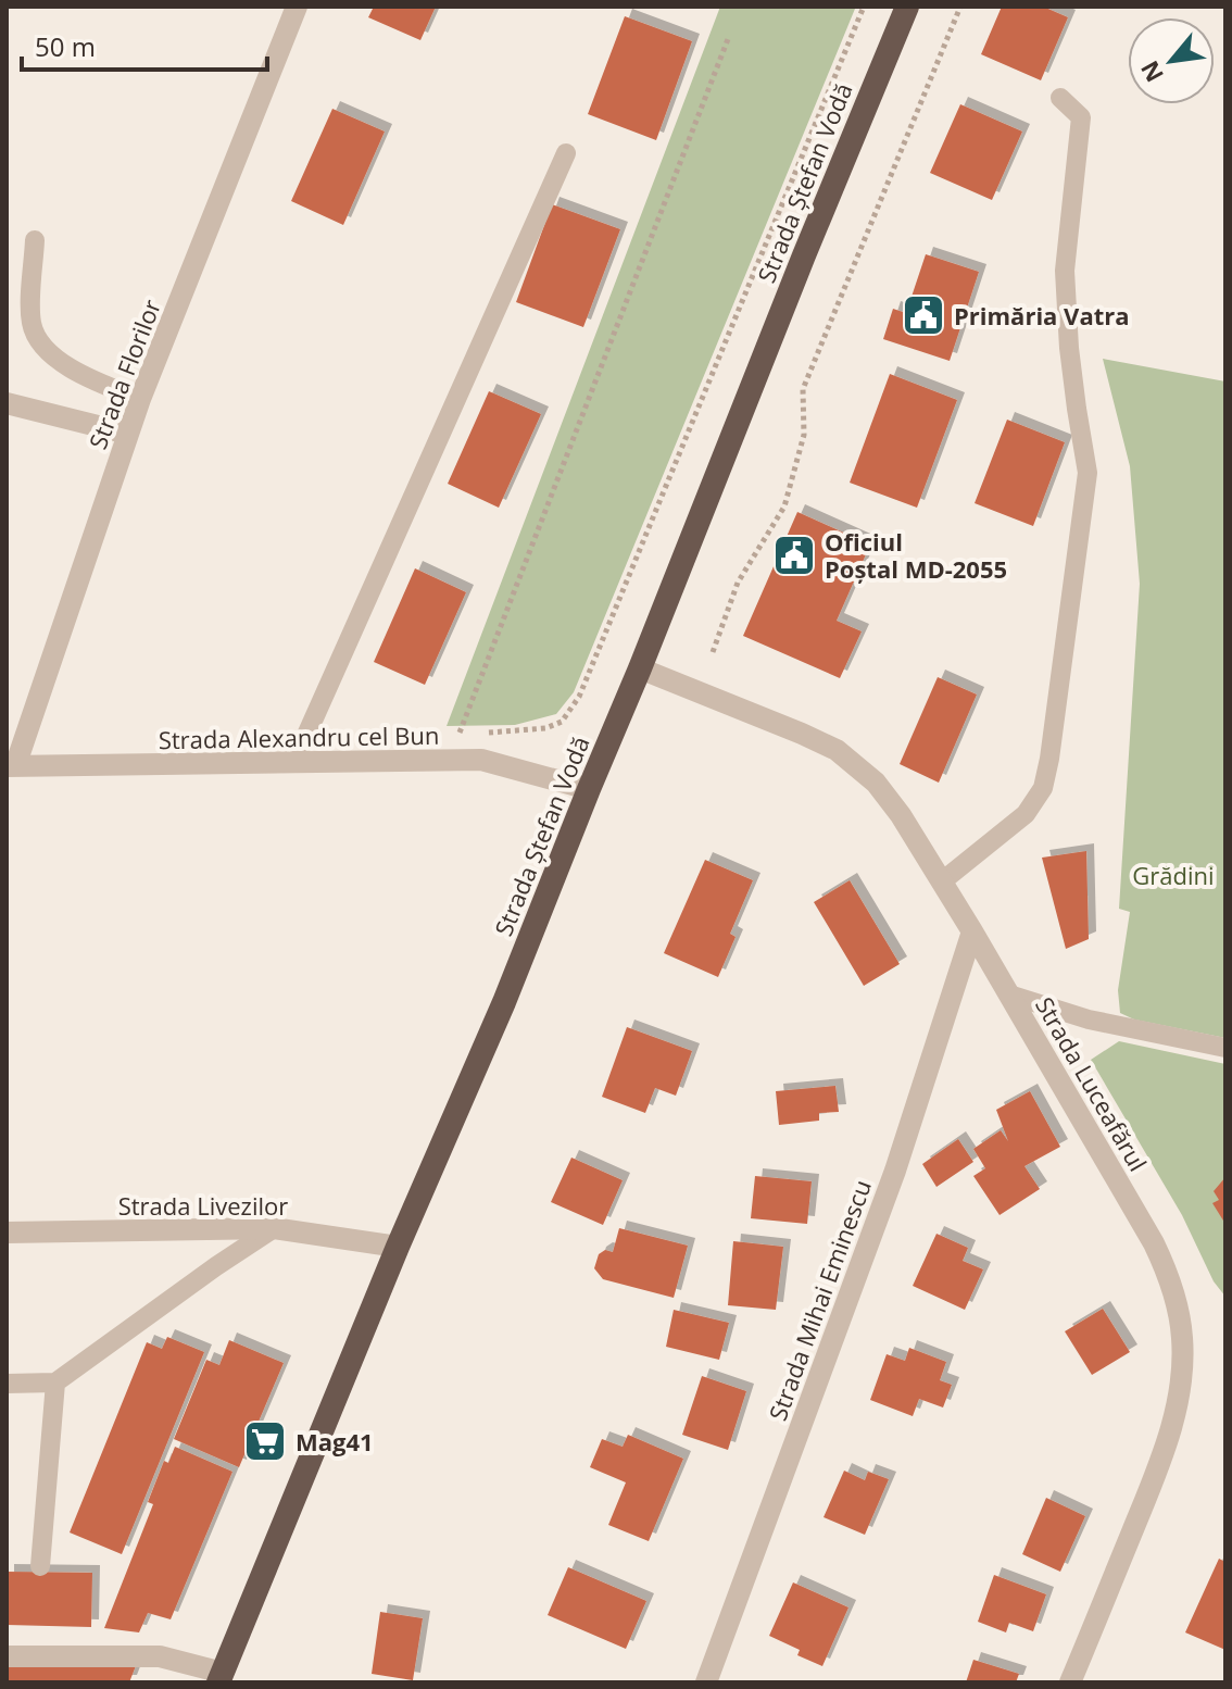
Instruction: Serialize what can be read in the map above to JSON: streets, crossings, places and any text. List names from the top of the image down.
{
  "streets": {
    "highway": ["Strada Ștefan Vodă"],
    "street": [
      "Strada Florilor",
      "Strada Alexandru cel Bun",
      "Strada Luceafărul",
      "Strada Livezilor",
      "Strada Mihai Eminescu"
    ]
  },
  "crossings": [
    ["Strada Ștefan Vodă", "Strada Alexandru cel Bun"],
    ["Strada Ștefan Vodă", "Strada Luceafărul"],
    ["Strada Ștefan Vodă", "Strada Livezilor"],
    ["Strada Florilor", "Strada Alexandru cel Bun"],
    ["Strada Luceafărul", "Strada Mihai Eminescu"]
  ],
  "parks": ["Grădini"],
  "places": {
    "public building": ["Primăria Vatra", "Oficiul Poștal MD-2055"],
    "supermarket": ["Mag41"]
  },
  "scale_bar": "50 m",
  "north": "bottom left"
}
